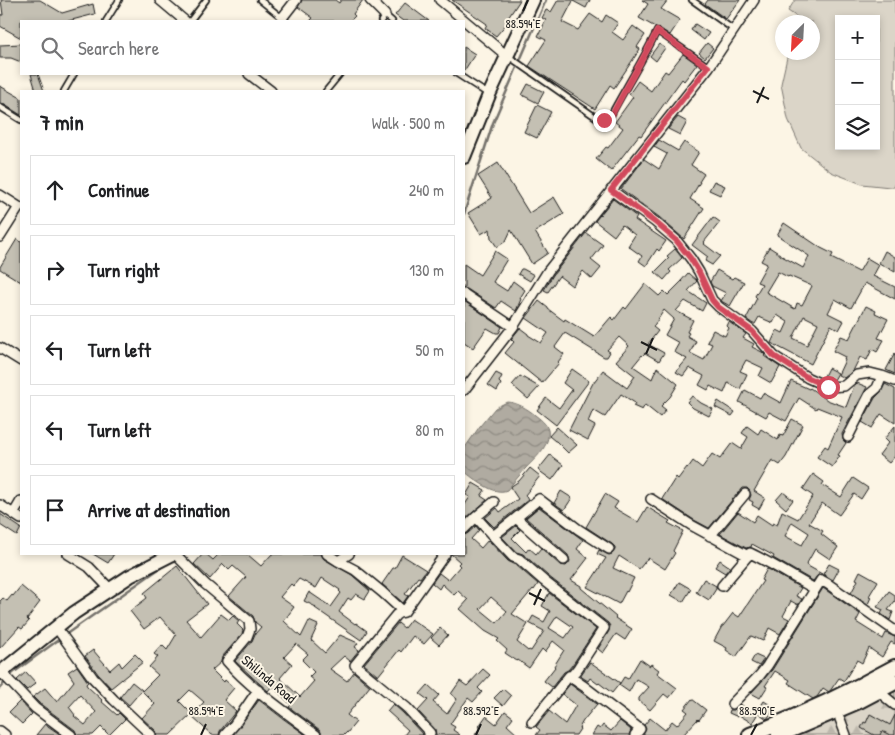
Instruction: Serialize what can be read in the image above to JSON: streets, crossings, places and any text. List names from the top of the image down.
{
  "streets": {
    "street": ["Shilinda Road"]
  },
  "north": "bottom left",
  "page": {
    "map_buttons": ["+", "−"],
    "search": "Search here",
    "heading": ["7 min", "Walk · 500 m"],
    "list": [
      ["Continue", "240 m"],
      ["Turn right", "130 m"],
      ["Turn left", "50 m"],
      ["Turn left", "80 m"],
      "Arrive at destination"
    ]
  },
  "coordinates": ["88.594°E", "88.592°E", "88.590°E"]
}
